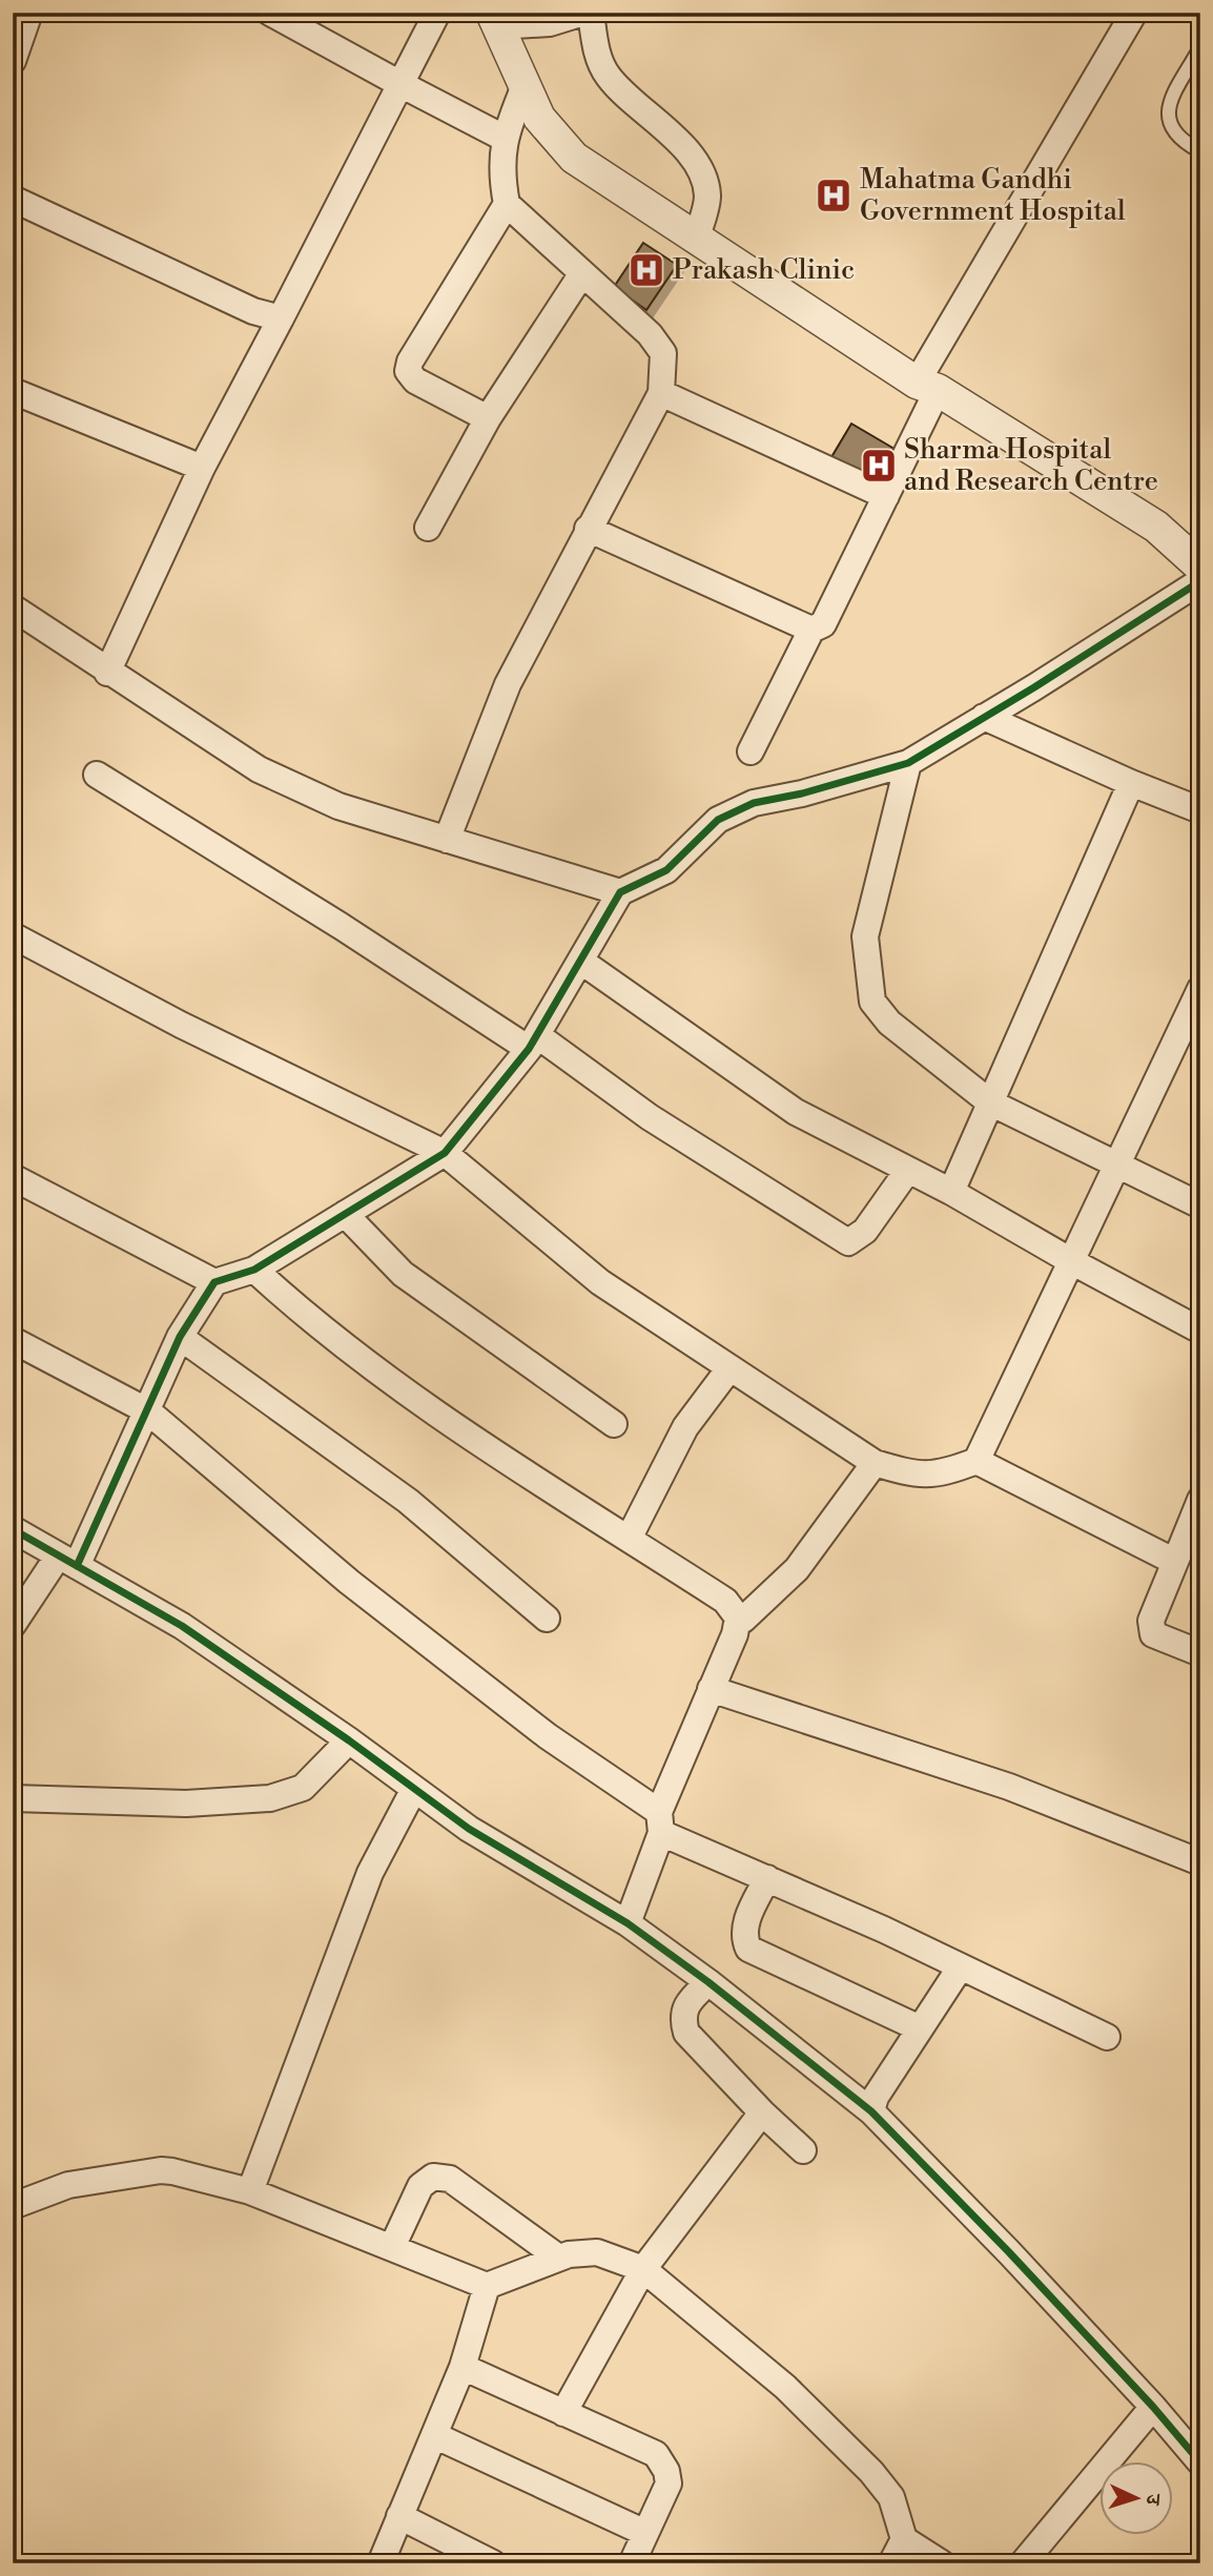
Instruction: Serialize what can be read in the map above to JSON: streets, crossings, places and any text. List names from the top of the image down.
{
  "places": {
    "hospital": ["Mahatma Gandhi Government Hospital", "Prakash Clinic", "Sharma Hospital and Research Centre"]
  },
  "north": "right"
}
